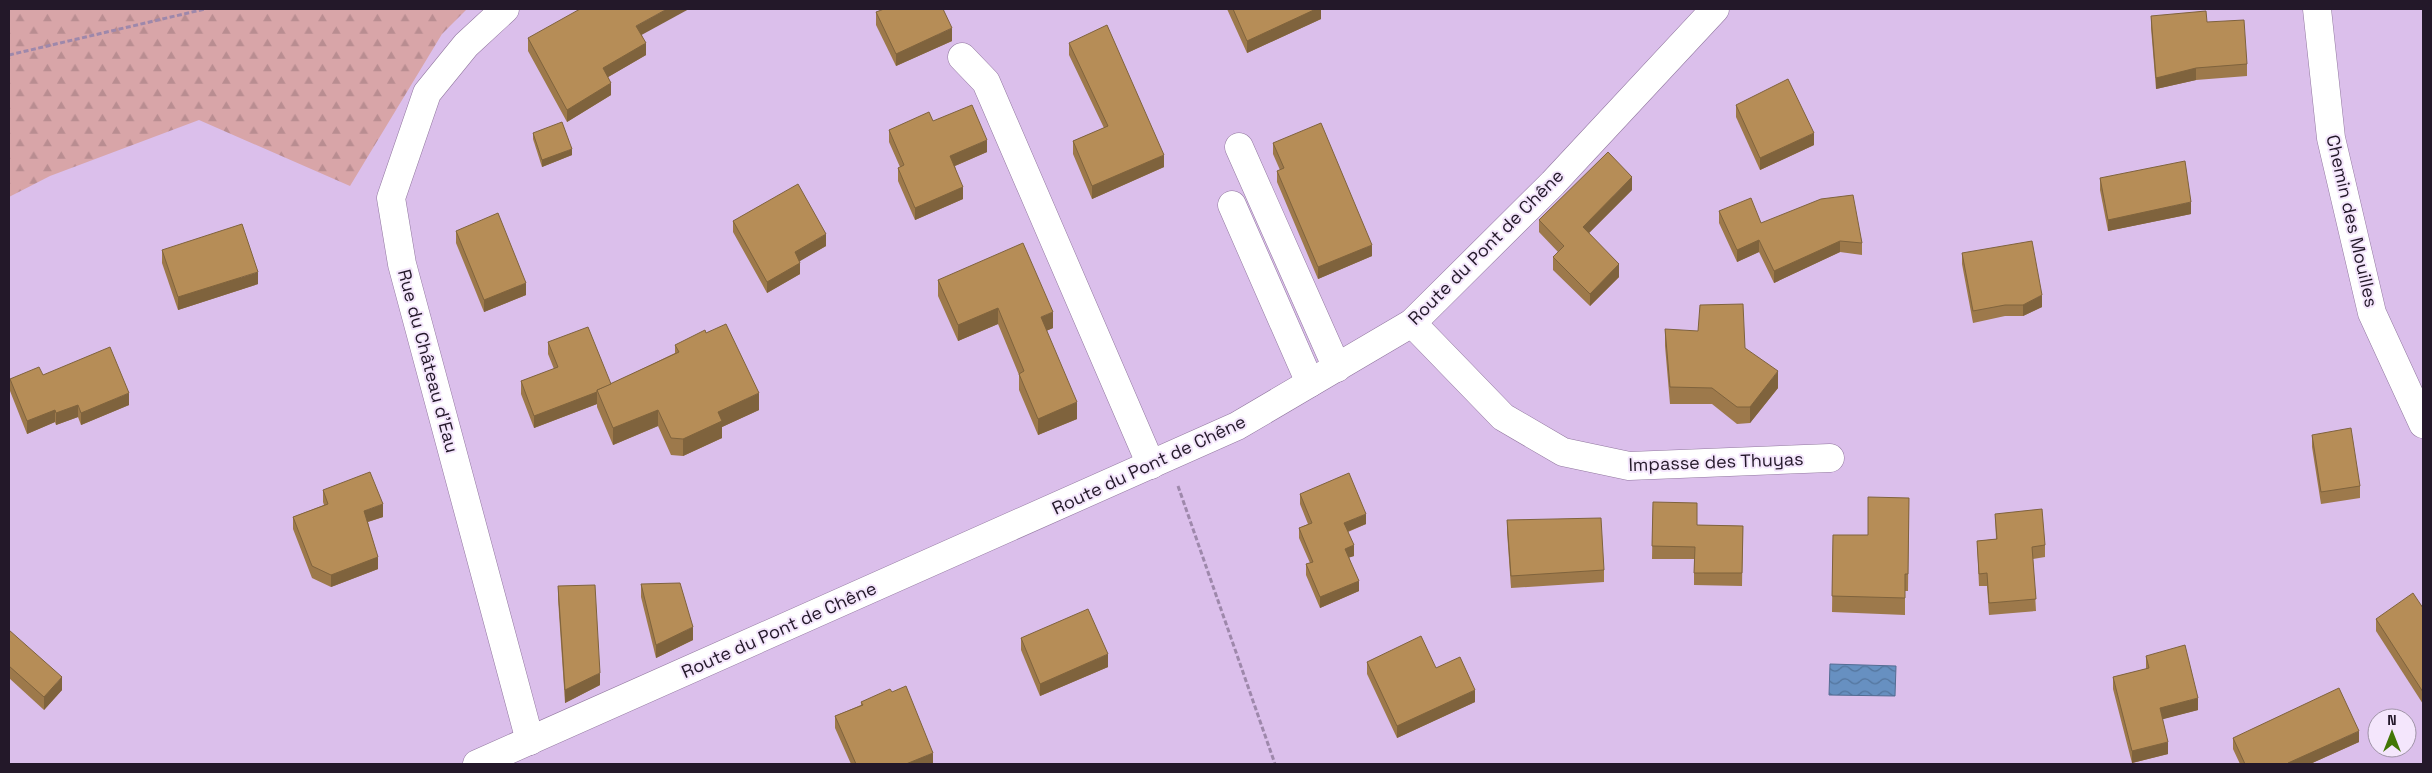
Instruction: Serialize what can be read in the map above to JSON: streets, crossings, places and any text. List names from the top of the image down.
{
  "streets": {
    "street": [
      "Chemin des Mouilles",
      "Route du Pont de Chêne",
      "Rue du Château d'Eau",
      "Impasse des Thuyas"
    ]
  },
  "crossings": [
    ["Route du Pont de Chêne", "Rue du Château d'Eau"],
    ["Route du Pont de Chêne", "Impasse des Thuyas"]
  ],
  "north": "top"
}
